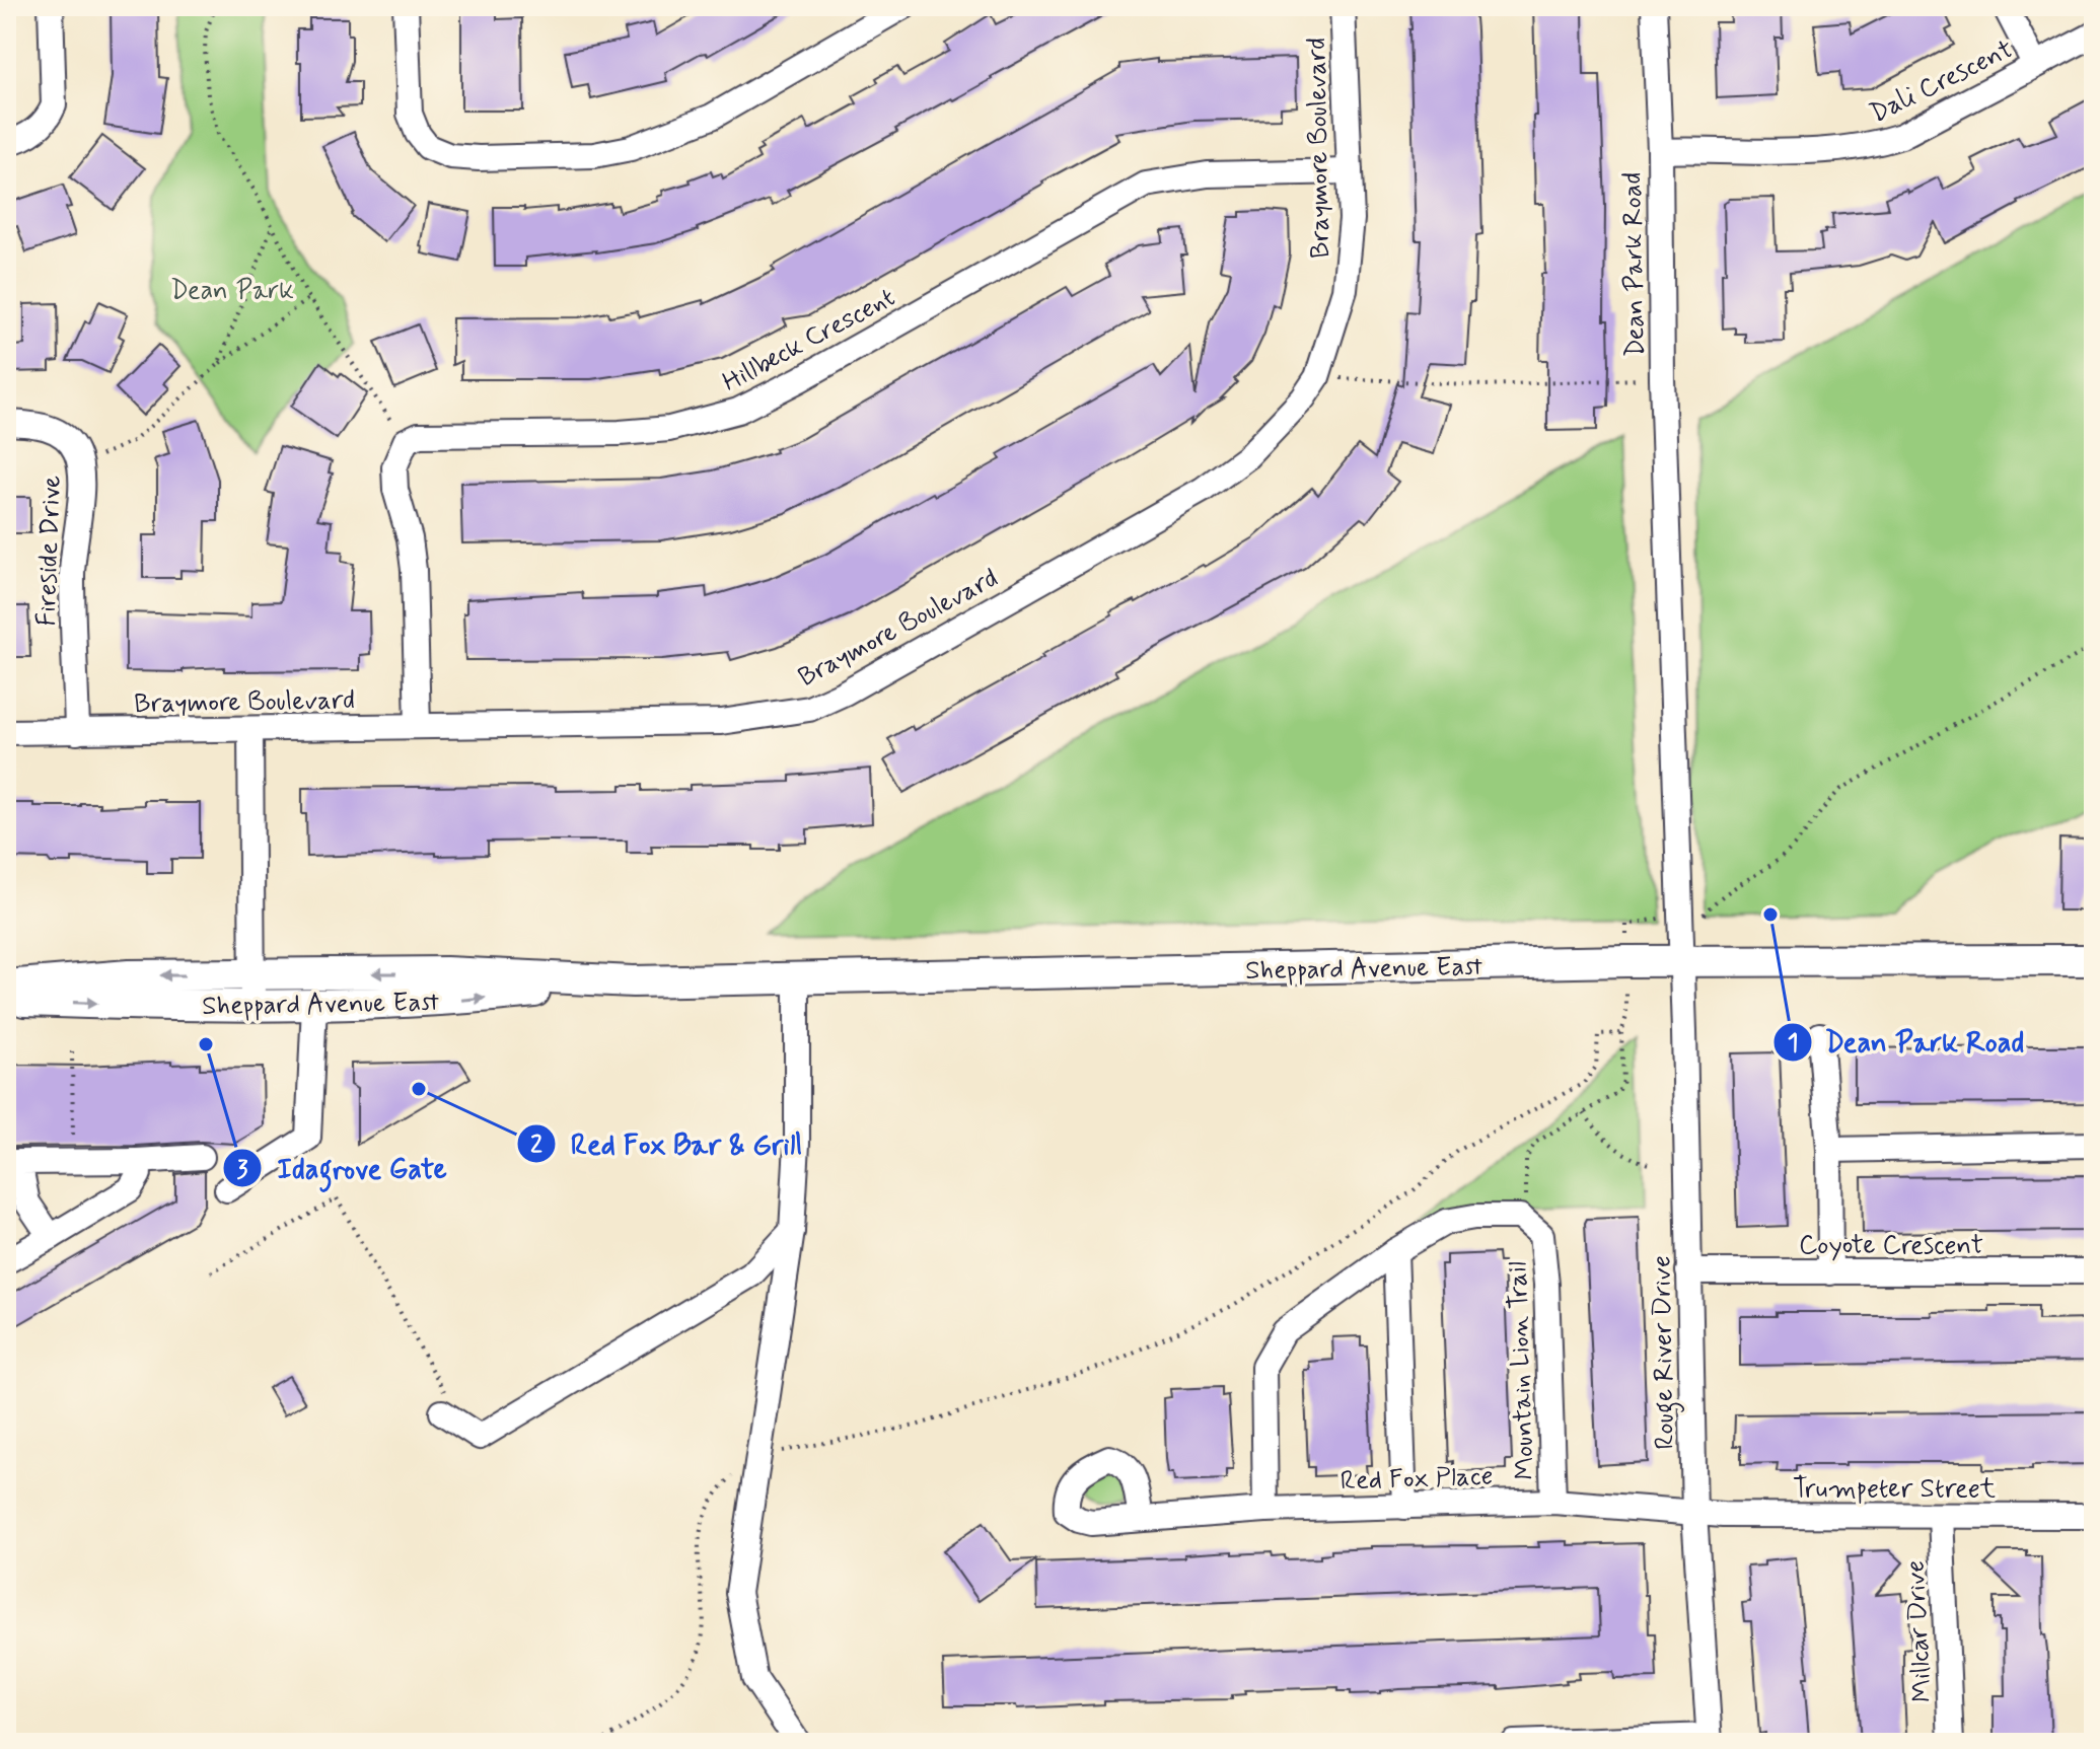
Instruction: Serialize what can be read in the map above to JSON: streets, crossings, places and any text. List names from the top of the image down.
{
  "streets": {
    "main road": ["Sheppard Avenue East"],
    "street": [
      "Dali Crescent",
      "Braymore Boulevard",
      "Dean Park Road",
      "Hillbeck Crescent",
      "Fireside Drive",
      "Coyote Crescent",
      "Rouge River Drive",
      "Mountain Lion Trail",
      "Red Fox Place",
      "Trumpeter Street",
      "Millcar Drive"
    ]
  },
  "crossings": [
    ["Dali Crescent", "Dean Park Road"],
    ["Braymore Boulevard", "Hillbeck Crescent"],
    ["Braymore Boulevard", "Fireside Drive"],
    ["Dean Park Road", "Sheppard Avenue East"],
    ["Dean Park Road", "Rouge River Drive"],
    ["Sheppard Avenue East", "Rouge River Drive"],
    ["Coyote Crescent", "Rouge River Drive"],
    ["Rouge River Drive", "Red Fox Place"],
    ["Rouge River Drive", "Trumpeter Street"],
    ["Mountain Lion Trail", "Red Fox Place"],
    ["Red Fox Place", "Trumpeter Street"],
    ["Trumpeter Street", "Millcar Drive"]
  ],
  "parks": ["Dean Park"],
  "places": ["Dean Park Road", "Idagrove Gate", "Red Fox Bar & Grill"]
}
